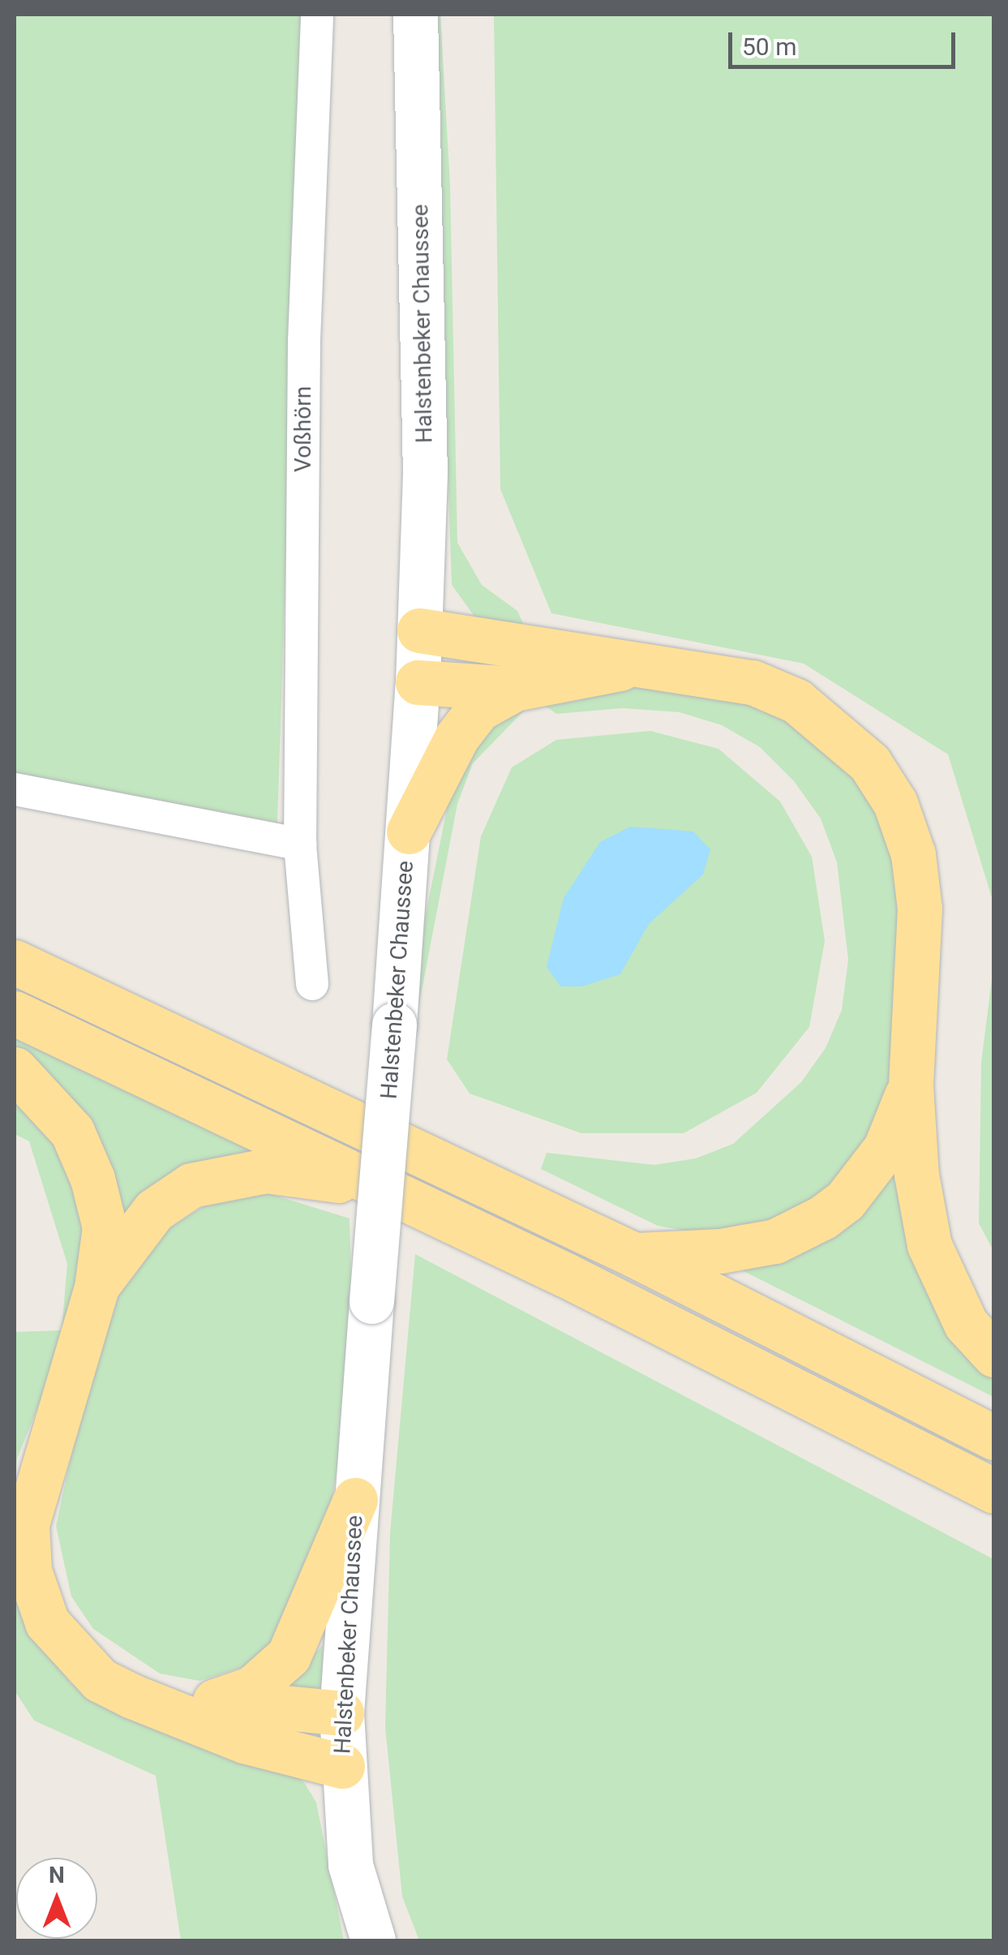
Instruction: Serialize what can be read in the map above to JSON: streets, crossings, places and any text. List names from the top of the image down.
{
  "streets": {
    "main road": ["Halstenbeker Chaussee"],
    "street": ["Voßhörn"]
  },
  "scale_bar": "50 m",
  "north": "top"
}
